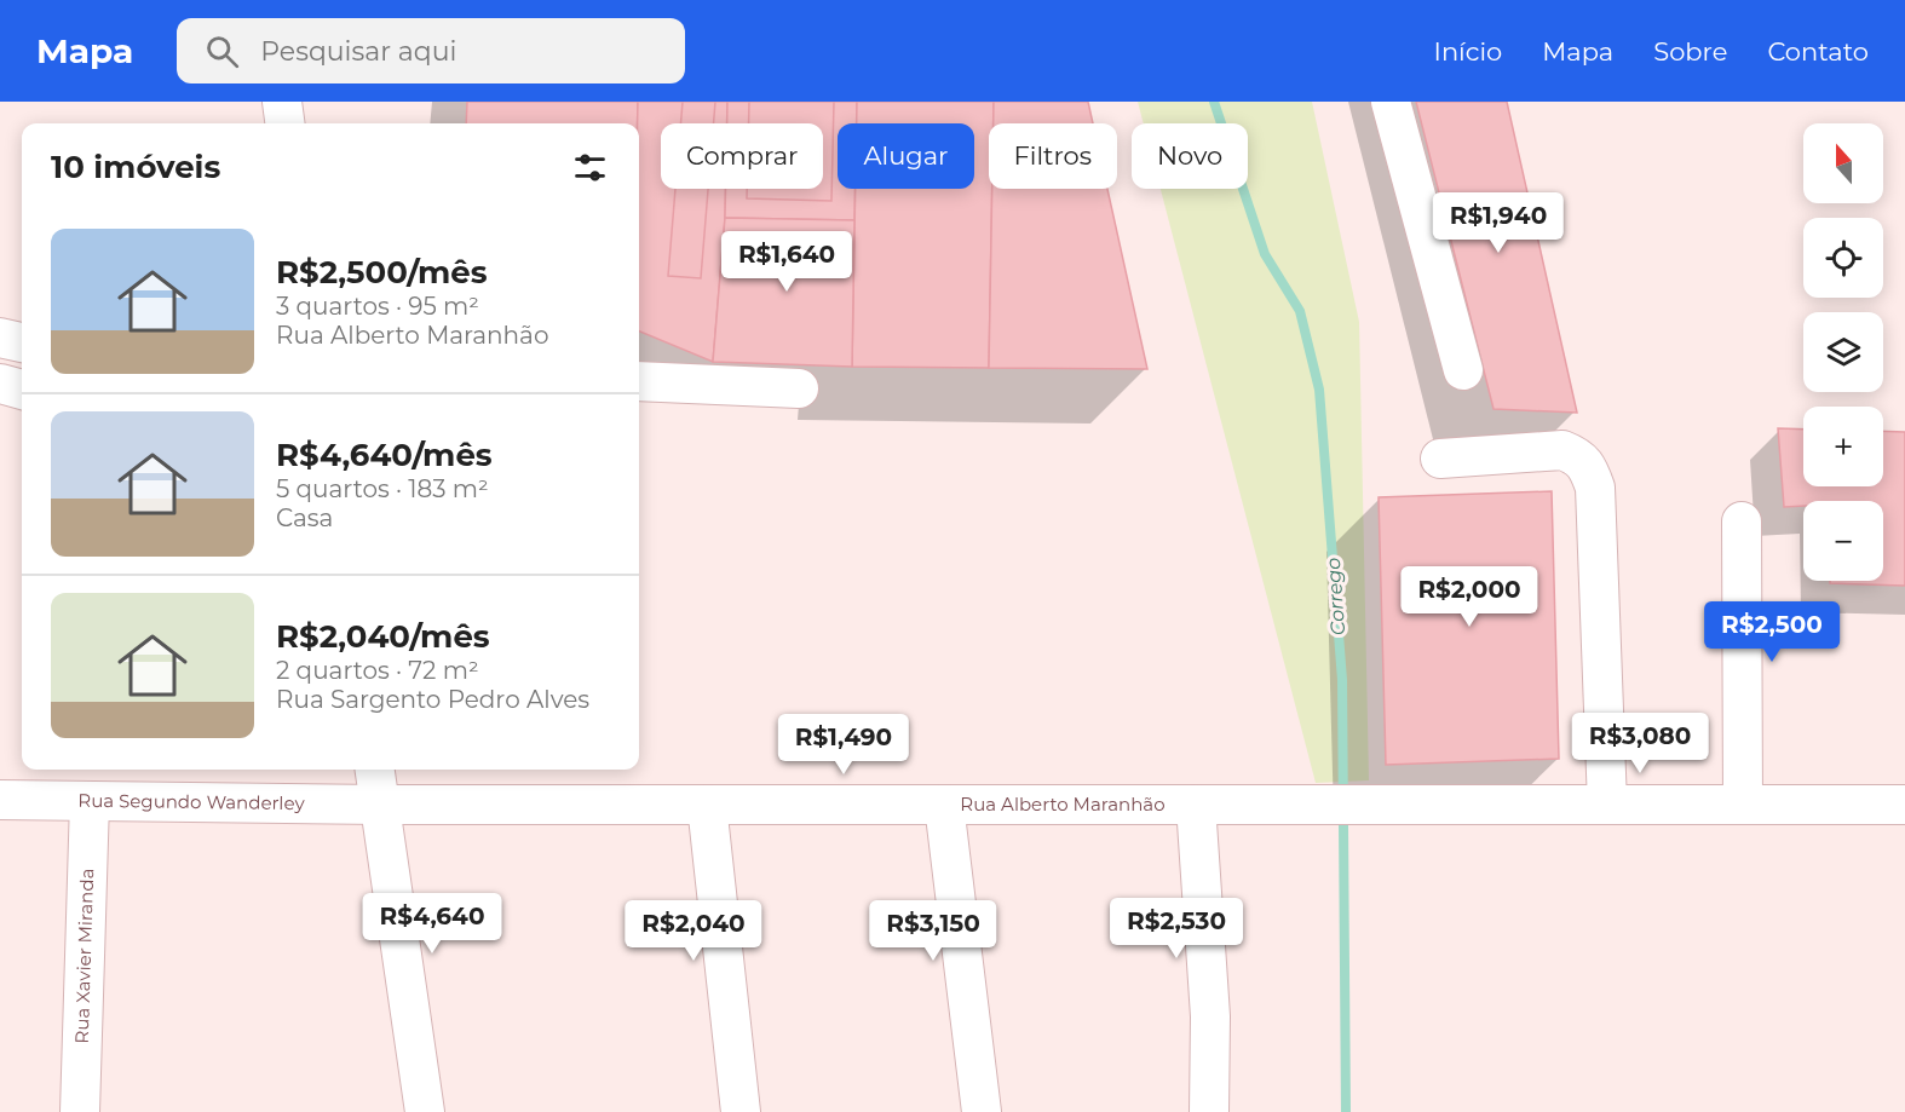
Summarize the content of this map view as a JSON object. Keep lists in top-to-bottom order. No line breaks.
{"streets":{"street":["Rua Segundo Wanderley","Rua Alberto Maranhão","Rua Xavier Miranda"]},"crossings":[["Rua Segundo Wanderley","Rua Alberto Maranhão"],["Rua Segundo Wanderley","Rua Xavier Miranda"]],"water":["Corrego"],"north":"top","page":{"header":"Mapa","search":"Pesquisar aqui","nav":["Início","Mapa","Sobre","Contato"],"map_buttons":["+","−"],"chip":["Comprar","Alugar","Filtros","Novo"],"heading":"10 imóveis","price":["R$1,940","R$1,640","R$2,000","R$2,500","R$3,080","R$1,490","R$4,640","R$2,530","R$2,040","R$3,150"],"list":[{"name":"R$2,500/mês","note":"3 quartos · 95 m² · Rua Alberto Maranhão"},{"name":"R$4,640/mês","note":"5 quartos · 183 m² · Casa"},{"name":"R$2,040/mês","note":"2 quartos · 72 m² · Rua Sargento Pedro Alves"}]}}
